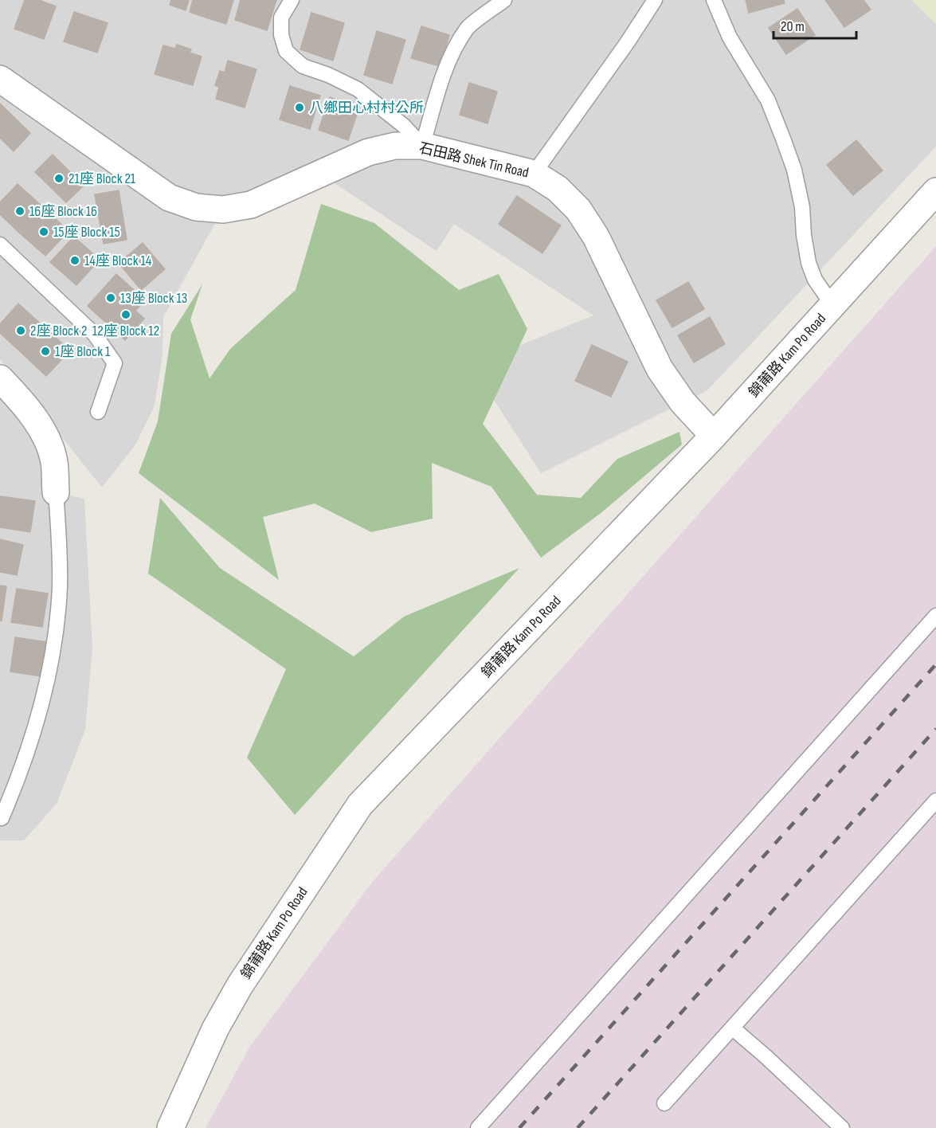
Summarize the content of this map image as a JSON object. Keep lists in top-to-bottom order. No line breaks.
{"streets":{"street":["石田路 Shek Tin Road","錦莆路 Kam Po Road"]},"crossings":[["石田路 Shek Tin Road","錦莆路 Kam Po Road"]],"places":["八鄉田心村村公所","21座 Block 21","16座 Block 16","15座 Block 15","14座 Block 14","13座 Block 13","12座 Block 12","2座 Block 2","1座 Block 1"],"scale_bar":"20 m"}
